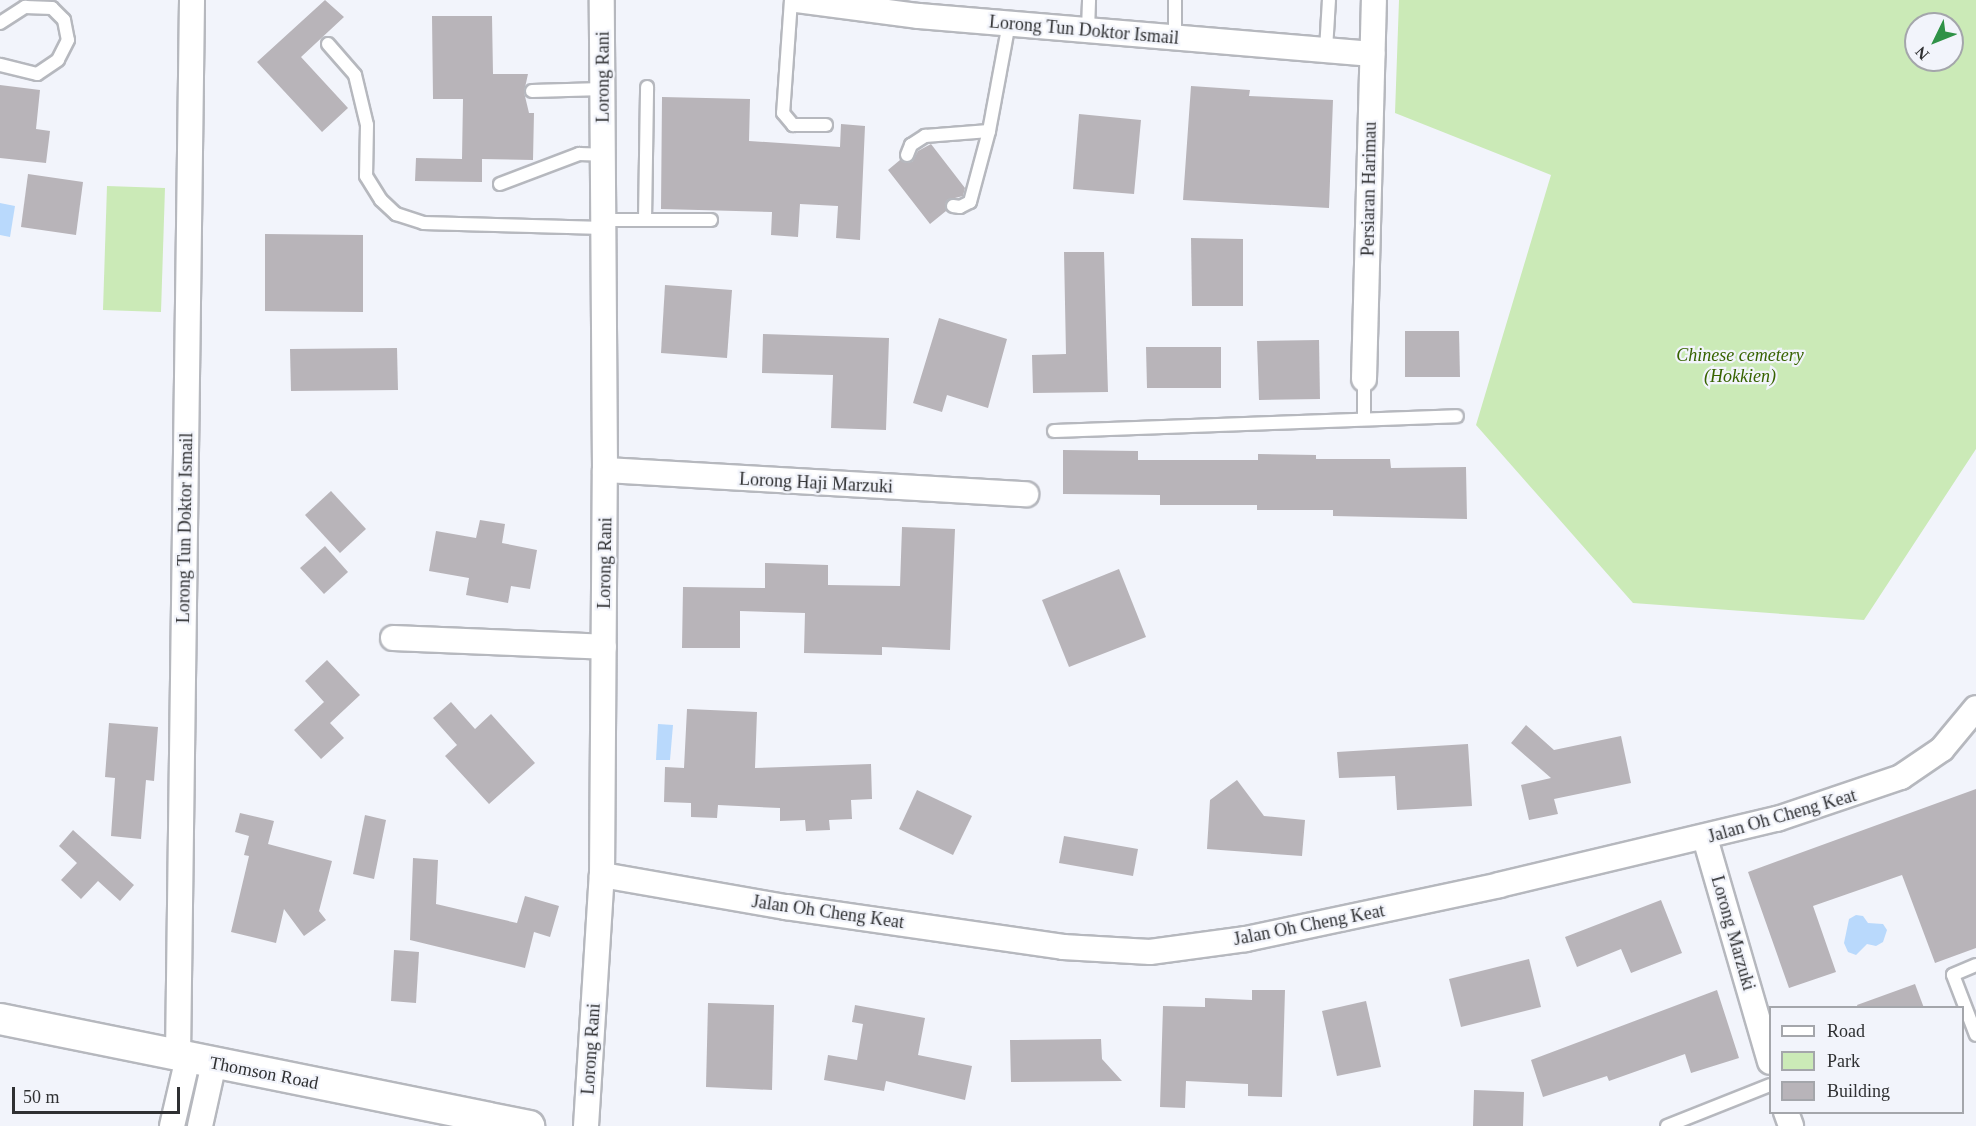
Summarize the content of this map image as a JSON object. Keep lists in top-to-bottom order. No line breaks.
{"streets":{"street":["Lorong Tun Doktor Ismail","Lorong Rani","Persiaran Harimau","Lorong Haji Marzuki","Jalan Oh Cheng Keat","Lorong Marzuki","Thomson Road"]},"crossings":[["Lorong Tun Doktor Ismail","Persiaran Harimau"],["Lorong Tun Doktor Ismail","Thomson Road"],["Lorong Rani","Lorong Haji Marzuki"],["Lorong Rani","Jalan Oh Cheng Keat"],["Jalan Oh Cheng Keat","Lorong Marzuki"]],"parks":["Chinese cemetery (Hokkien)"],"legend":["Road","Park","Building"],"scale_bar":"50 m","north":"bottom left"}
